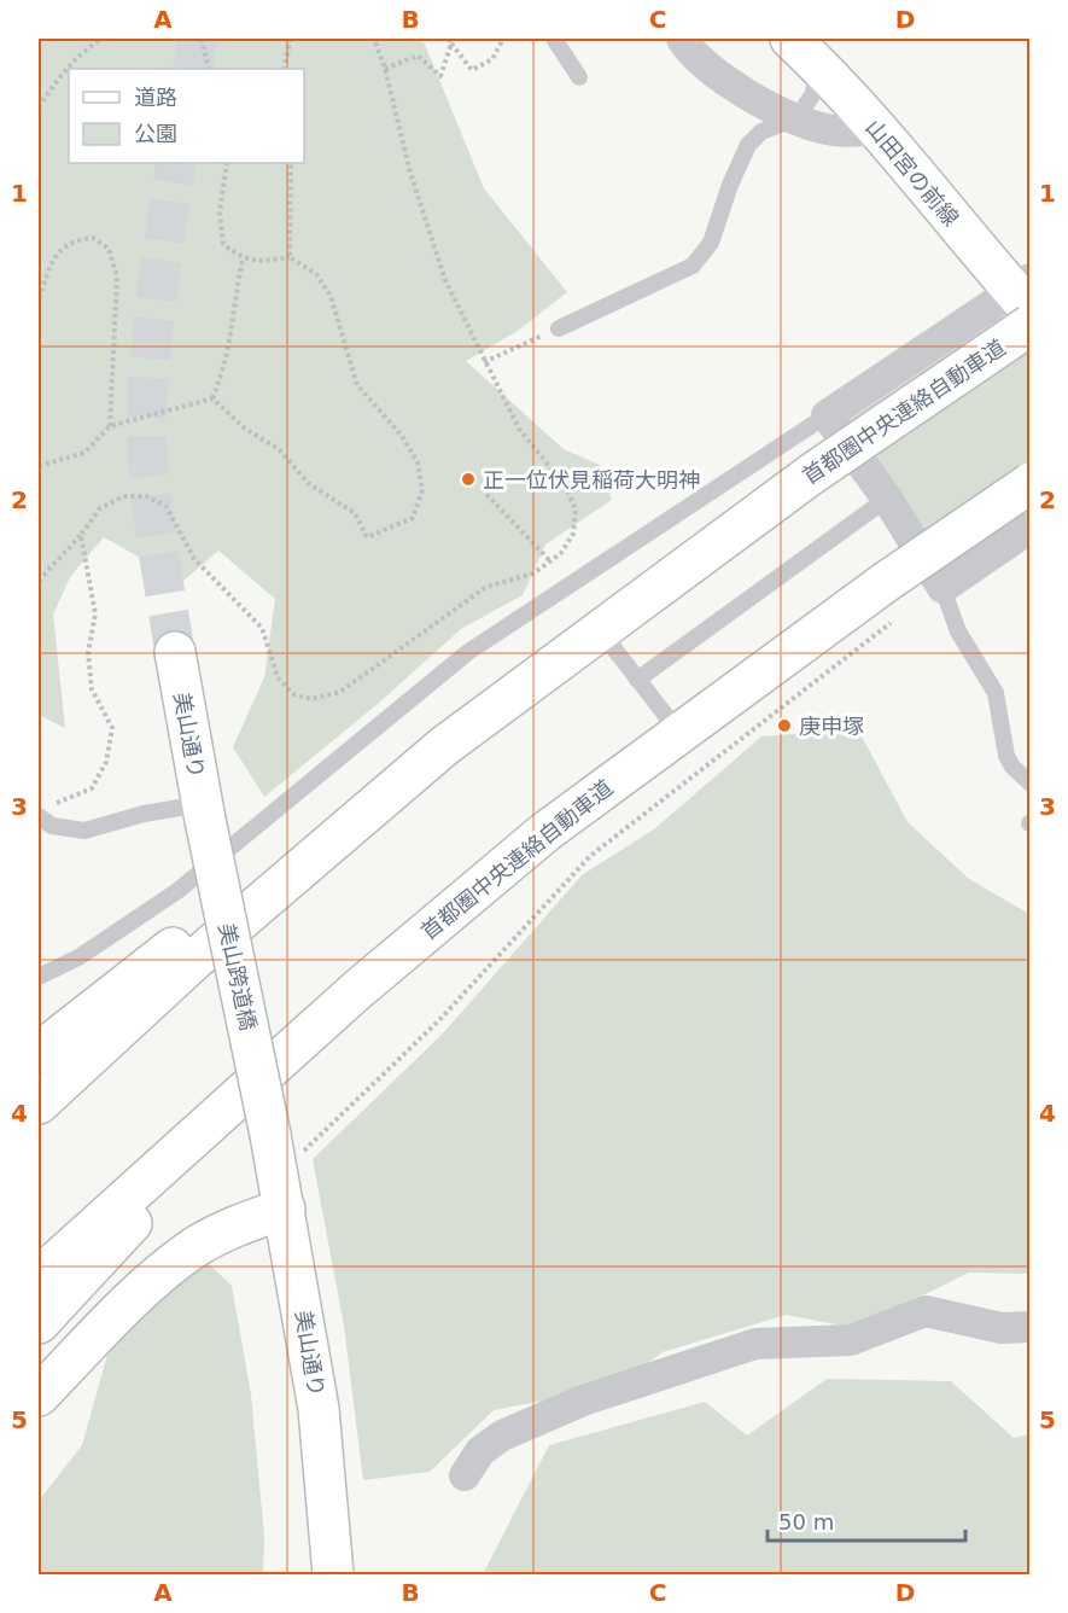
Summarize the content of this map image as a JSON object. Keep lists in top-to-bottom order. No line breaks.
{"streets":{"main road":["山田宮の前線","首都圏中央連絡自動車道","美山通り","美山跨道橋"]},"crossings":[["美山通り","美山跨道橋"]],"places":["正一位伏見稲荷大明神","庚申塚"],"legend":["道路","公園"],"scale_bar":"50 m","grid":{"columns":["A","B","C","D"],"rows":["1","2","3","4","5"]}}
